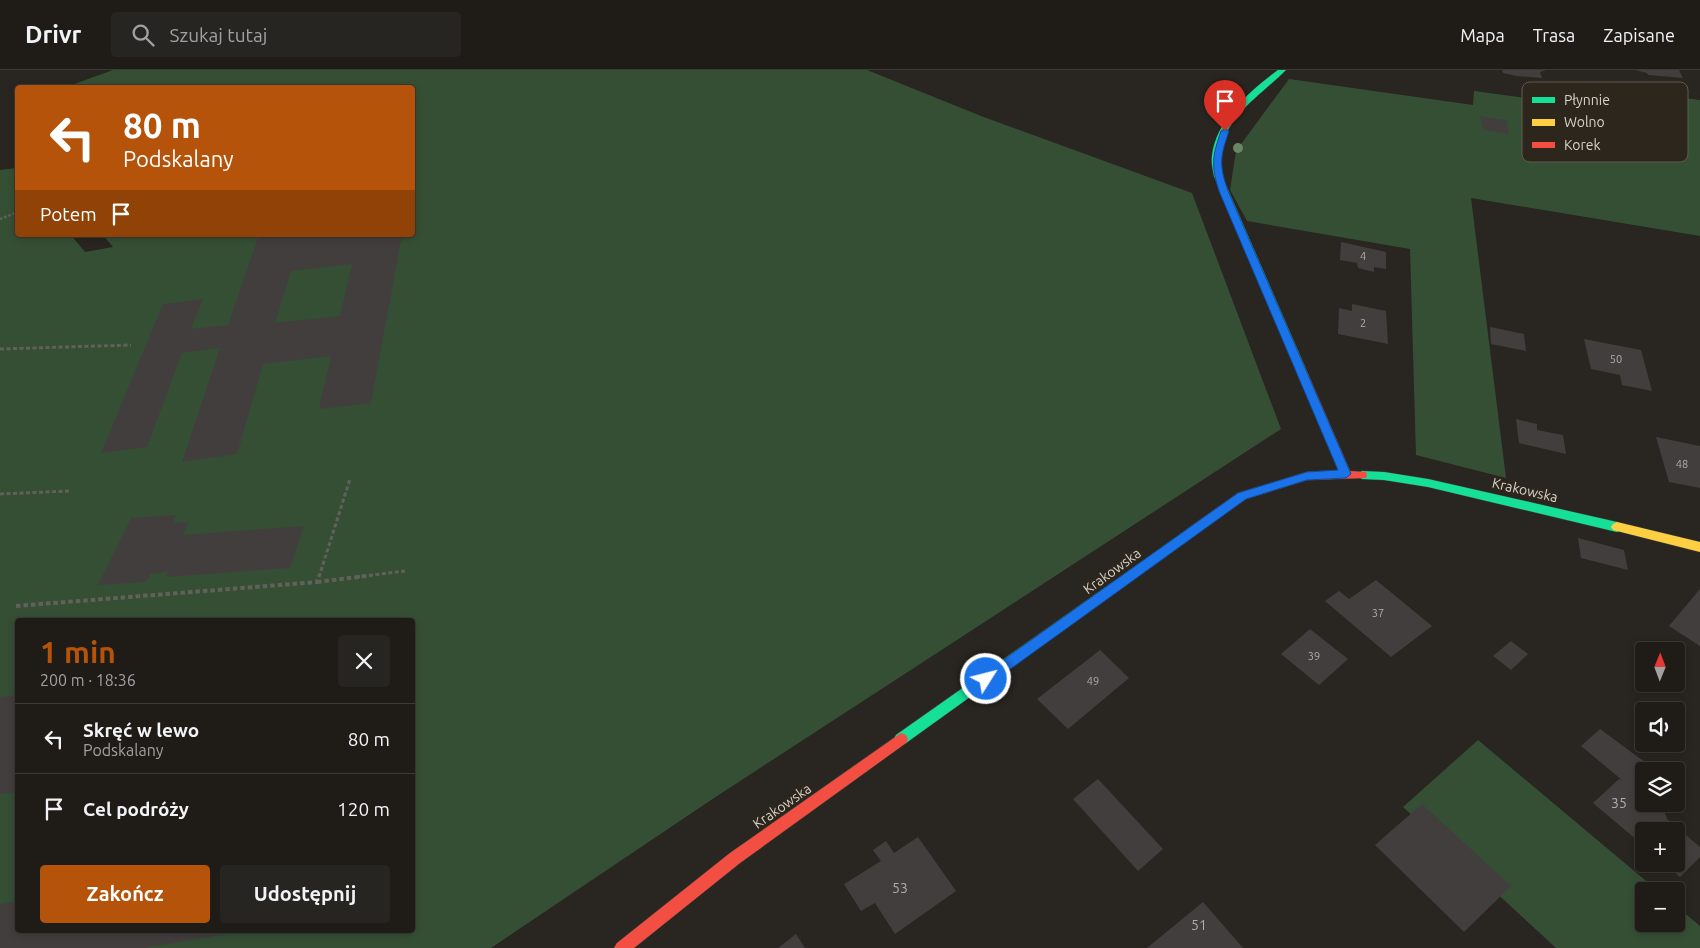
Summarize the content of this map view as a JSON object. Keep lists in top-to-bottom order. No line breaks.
{"streets":{"street":["Krakowska"]},"house_numbers":["4","2","50","48","37","39","49","35","53","51"],"legend":["Płynnie","Wolno","Korek"],"north":"top","page":{"header":"Drivr","search":"Szukaj tutaj","nav":["Mapa","Trasa","Zapisane"],"turn":["80 m","Podskalany"],"then":"Potem","heading":["1 min","200 m · 18:36"],"map_buttons":["+","−"],"list":[{"name":"Skręć w lewo","note":"Podskalany","value":"80 m"},{"name":"Cel podróży","value":"120 m"}],"buttons":["Zakończ","Udostępnij"]}}
